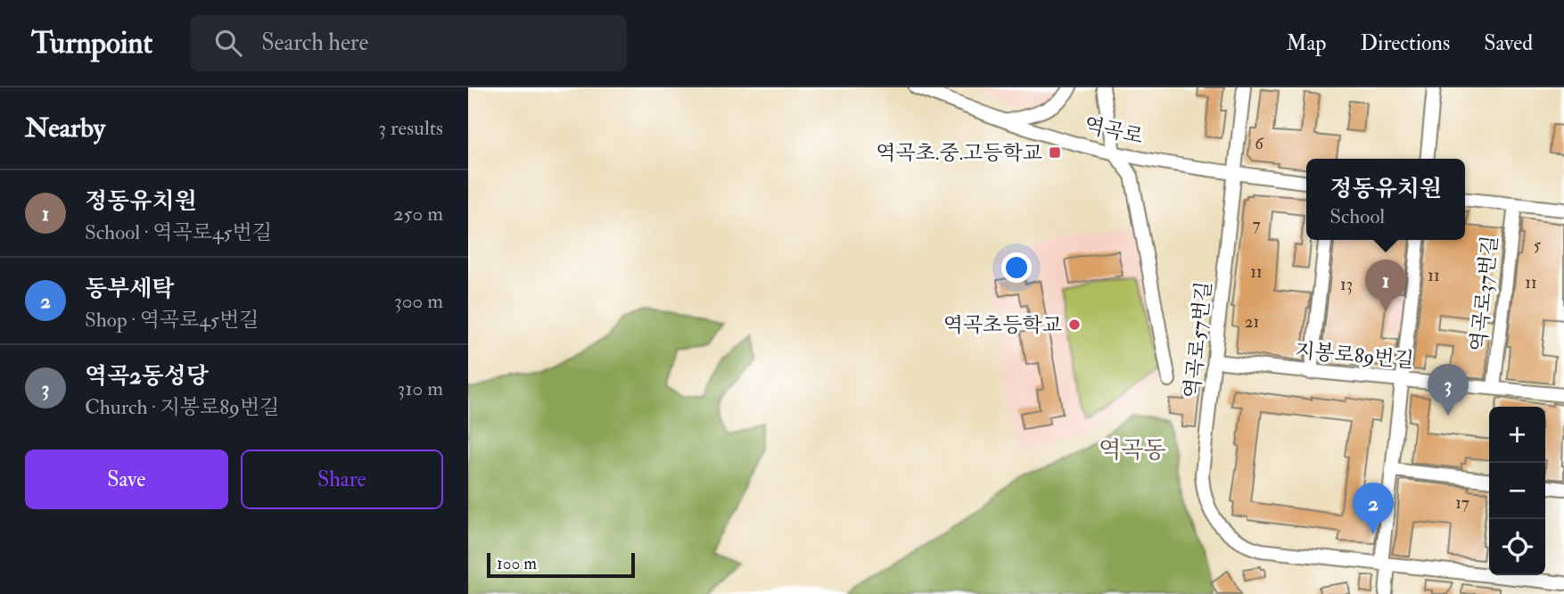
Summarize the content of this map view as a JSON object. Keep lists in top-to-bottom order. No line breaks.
{"streets":{"street":["역곡로","역곡로37번길","역곡로57번길","지봉로89번길"]},"crossings":[["역곡로","역곡로57번길"],["역곡로37번길","지봉로89번길"],["역곡로57번길","지봉로89번길"]],"districts":["역곡동"],"places":{"transit":["역곡초.중.고등학교"],"other":["역곡초등학교"]},"house_numbers":["6","7","5","11","11","11","13","21","17"],"scale_bar":"100 m","page":{"header":"Turnpoint","search":"Search here","nav":["Map","Directions","Saved"],"heading":["Nearby","3 results"],"popup":["정동유치원","School"],"list":[{"mark":"1","name":"정동유치원","note":"School · 역곡로45번길","value":"250 m"},{"mark":"2","name":"동부세탁","note":"Shop · 역곡로45번길","value":"300 m"},{"mark":"3","name":"역곡2동성당","note":"Church · 지봉로89번길","value":"310 m"}],"pins":["1","3","2"],"map_buttons":["+","−"],"buttons":["Save","Share"],"scale":"100 m"}}
